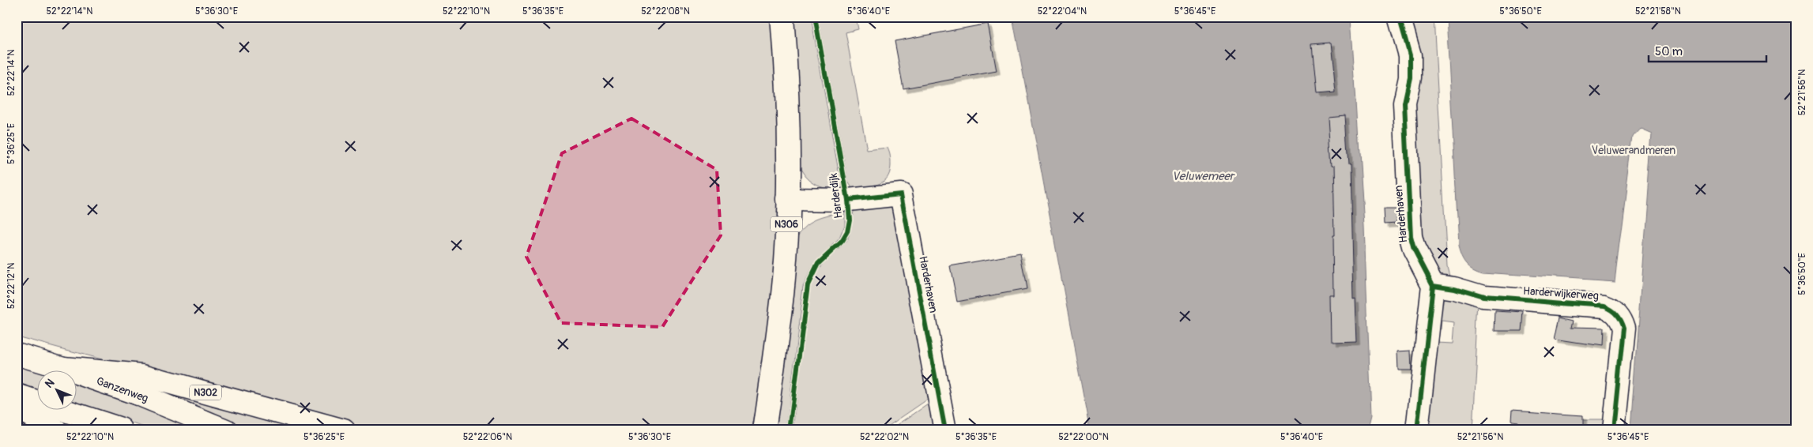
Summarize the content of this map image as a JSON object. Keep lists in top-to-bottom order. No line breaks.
{"streets":{"main road":["Harderhaven","N306","Harderwijkerweg","Ganzenweg","N302"],"cycle path":["Harderdijk"]},"crossings":[["Harderhaven","N306"],["Harderhaven","Harderwijkerweg"],["Ganzenweg","N302"]],"water":["Veluwemeer"],"parks":["Veluwerandmeren"],"scale_bar":"50 m","north":"top left","coordinates":["52°22'14\"N","5°36'30\"E","52°22'10\"N","5°36'35\"E","52°22'08\"N","5°36'40\"E","52°22'04\"N","5°36'45\"E","5°36'50\"E","52°21'58\"N","52°21'56\"N","5°36'25\"E","52°22'12\"N","52°22'06\"N","52°22'02\"N","52°22'00\"N"]}
